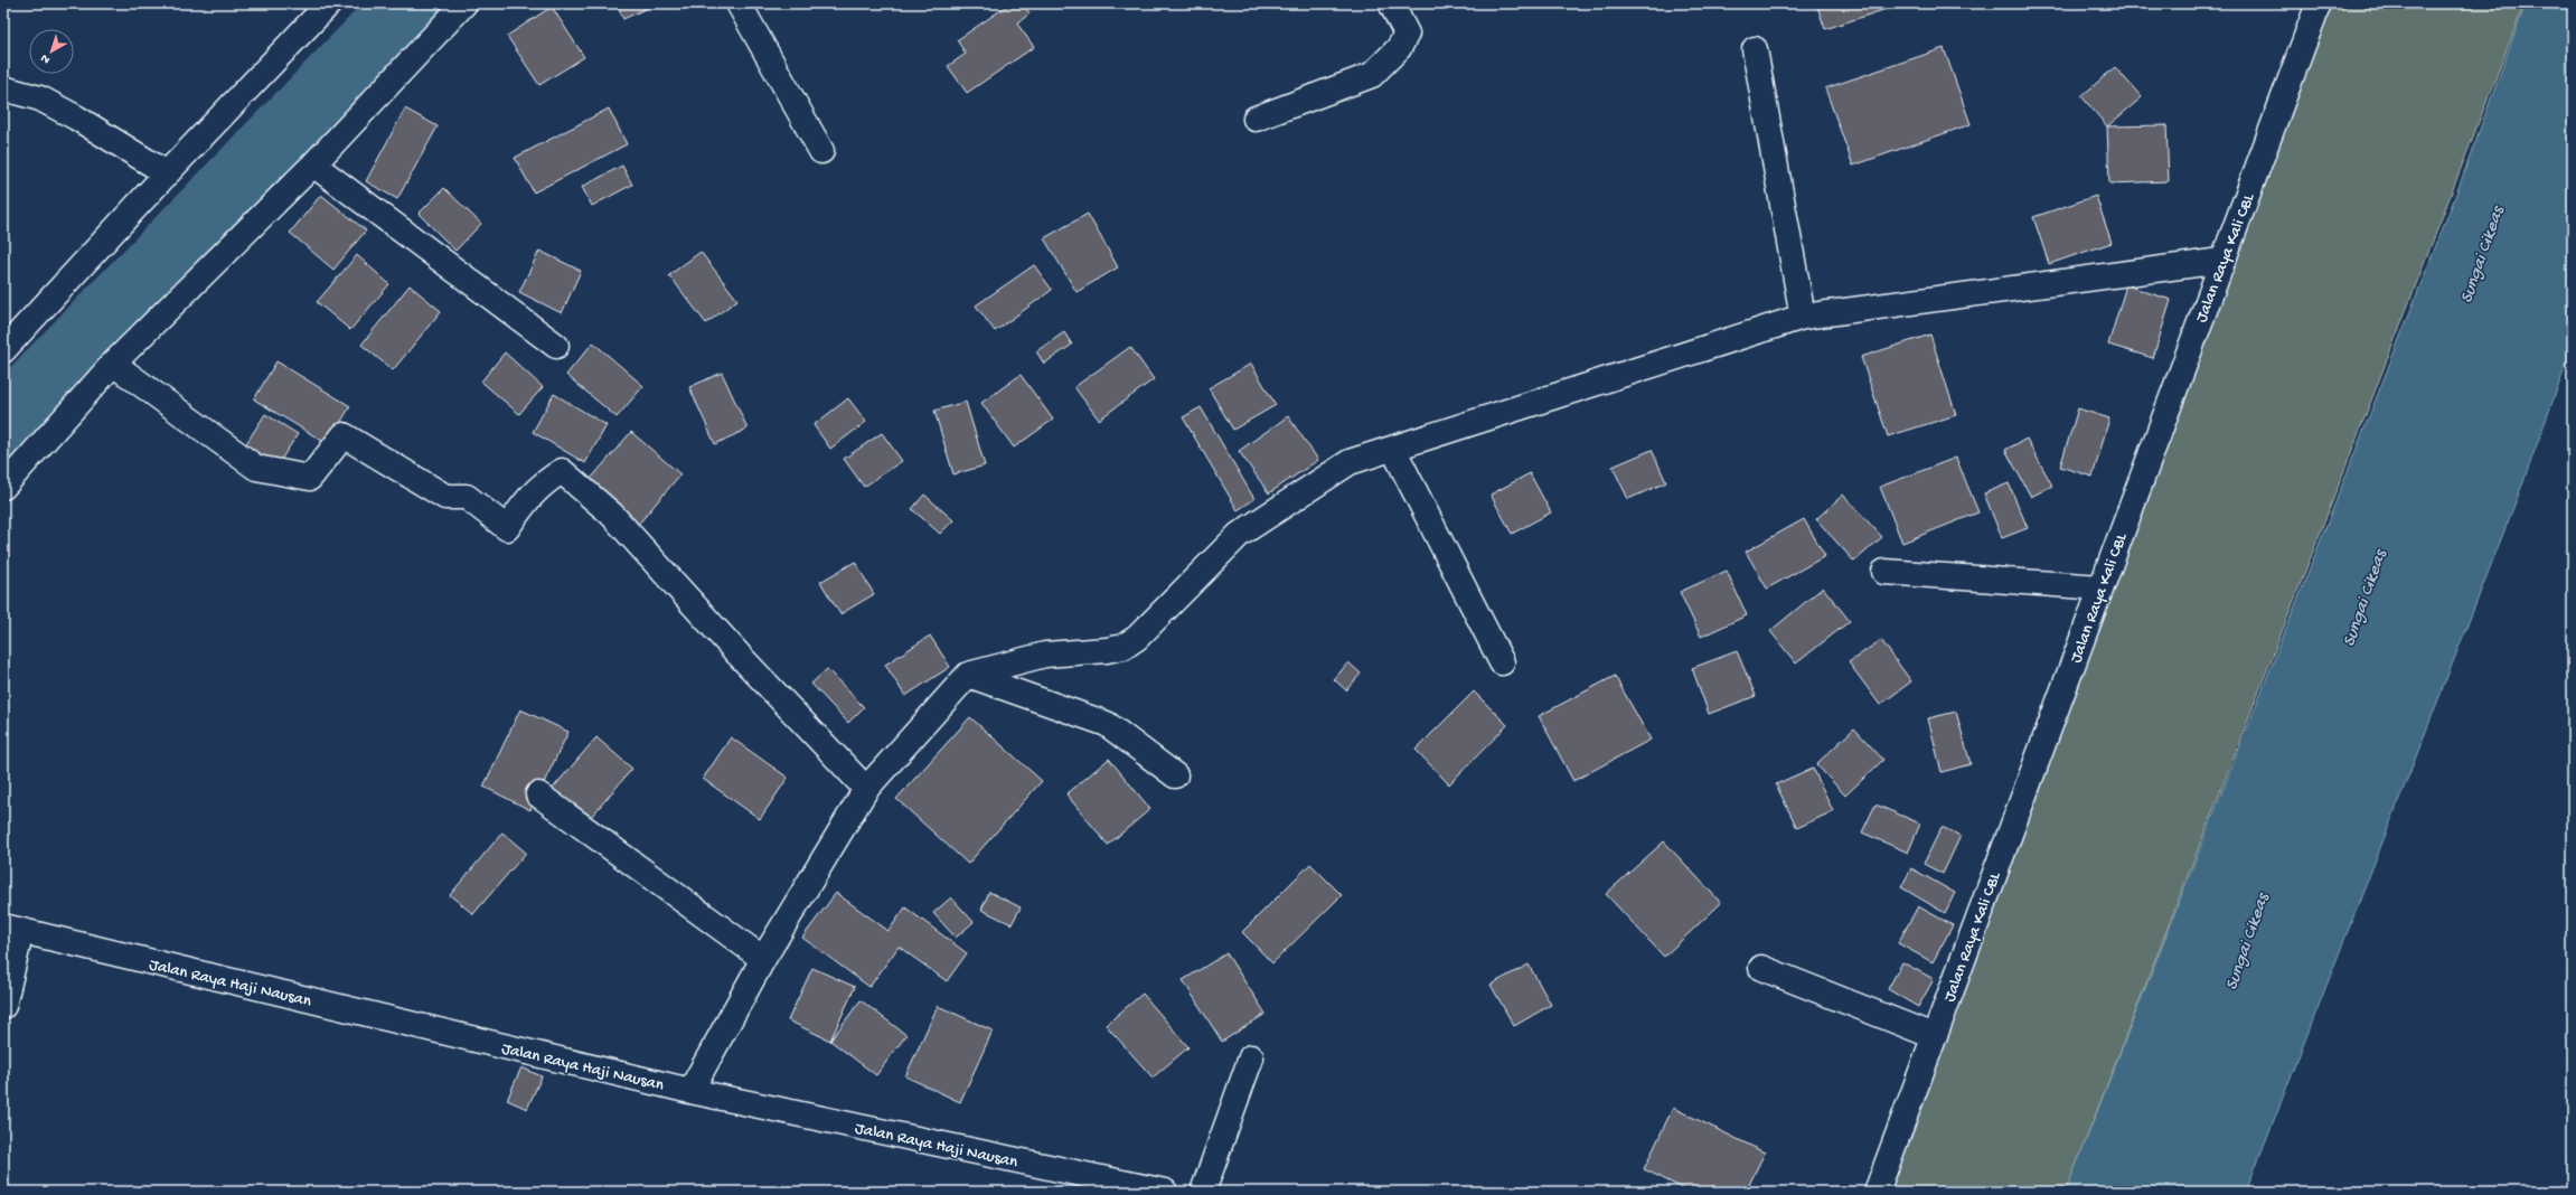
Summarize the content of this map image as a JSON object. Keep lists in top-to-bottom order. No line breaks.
{"streets":{"street":["Jalan Raya Kali CBL","Jalan Raya Haji Nausan"]},"water":["Sungai Cikeas"],"north":"bottom left"}
